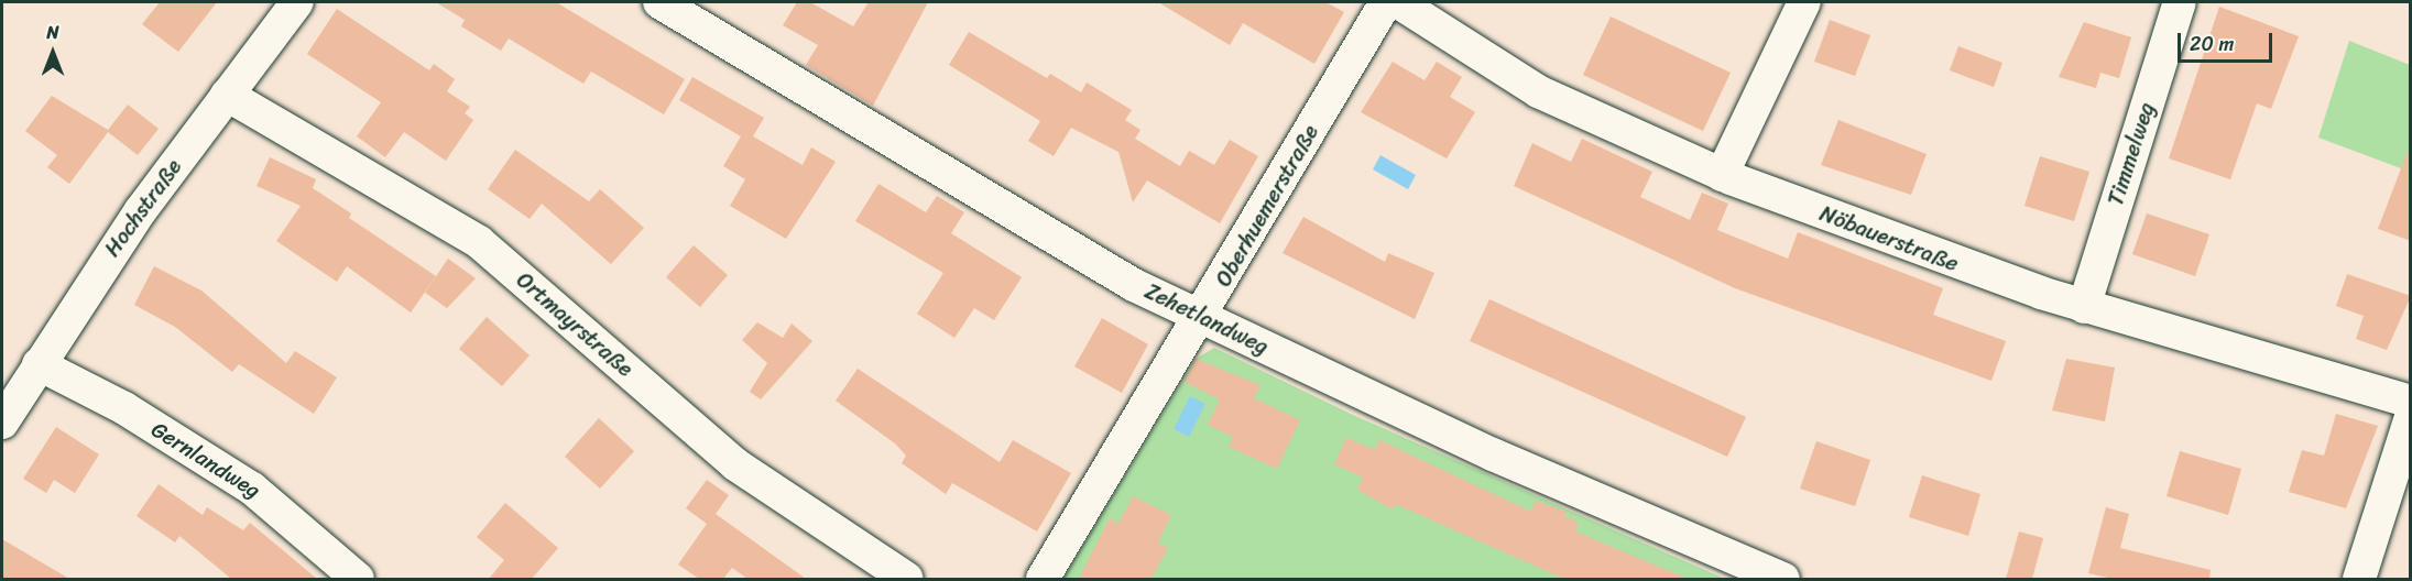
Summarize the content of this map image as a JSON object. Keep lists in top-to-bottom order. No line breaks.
{"streets":{"street":["Timmelweg","Oberhuemerstraße","Hochstraße","Nöbauerstraße","Zehetlandweg","Ortmayrstraße","Gernlandweg"]},"crossings":[["Timmelweg","Nöbauerstraße"],["Oberhuemerstraße","Zehetlandweg"],["Hochstraße","Ortmayrstraße"],["Hochstraße","Gernlandweg"]],"scale_bar":"20 m","north":"top"}
